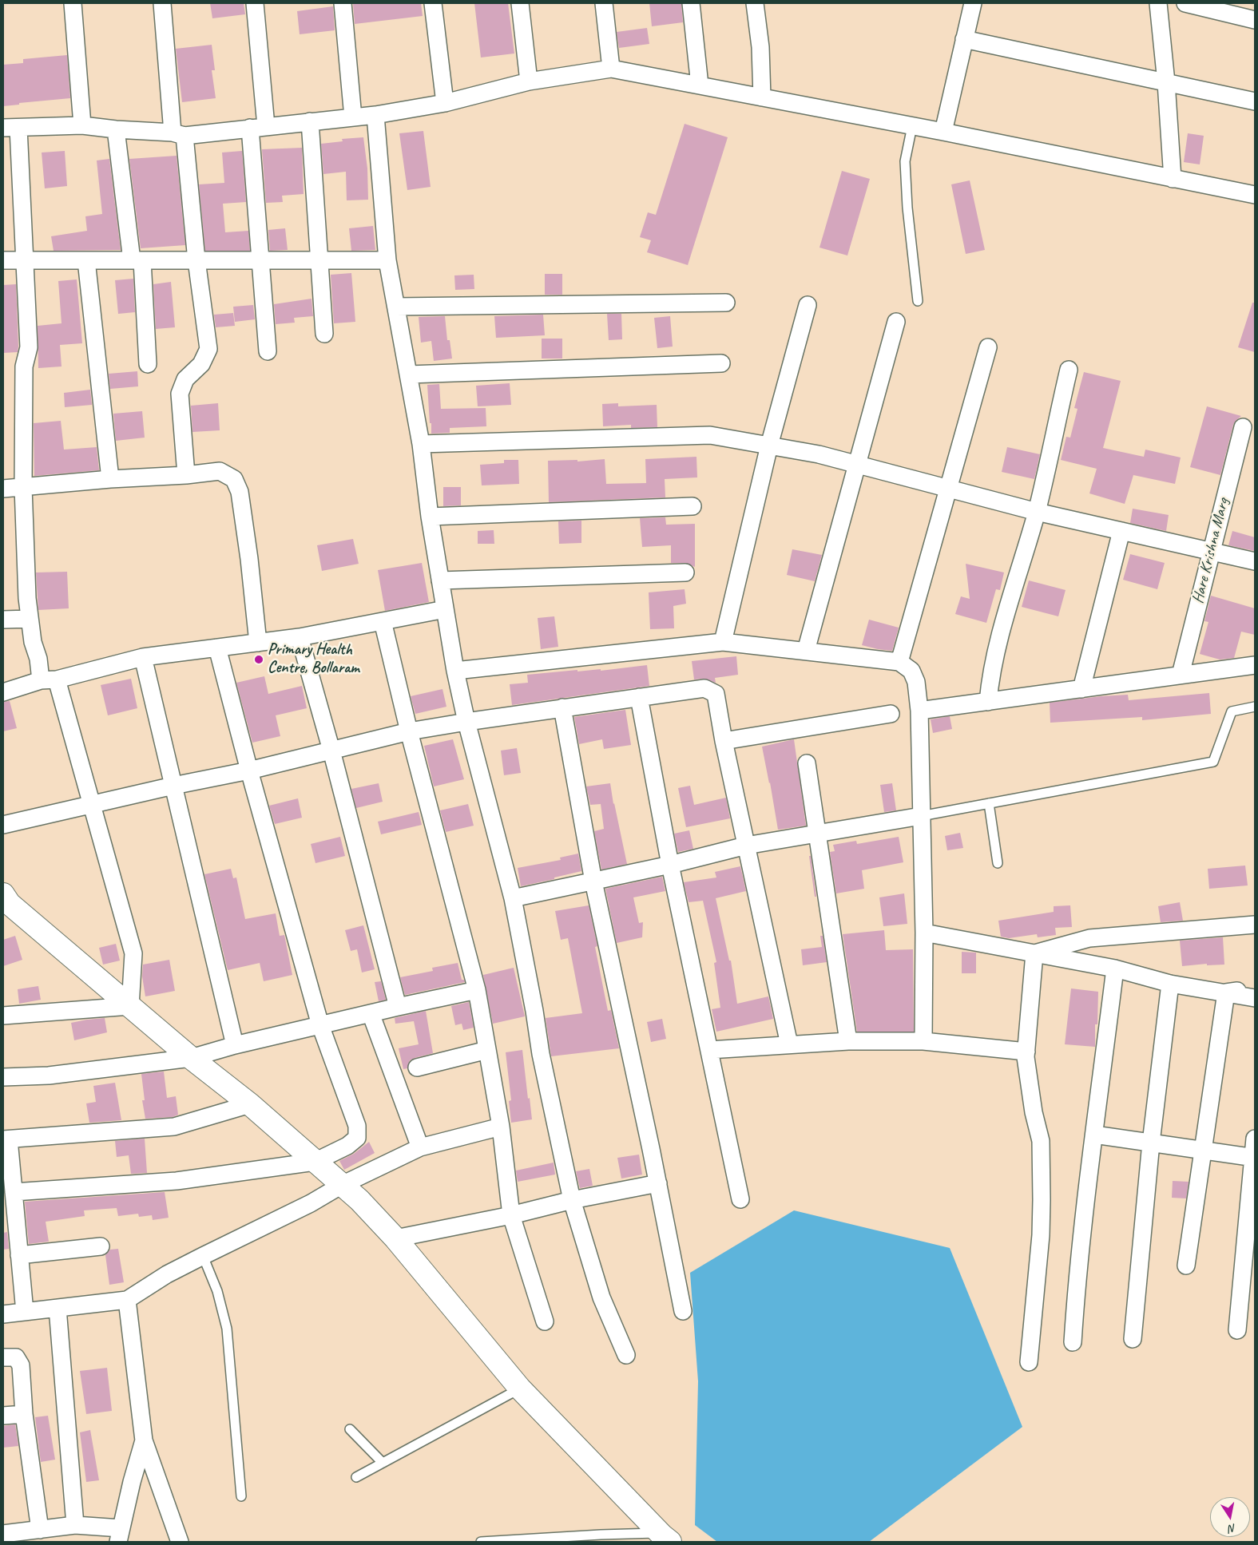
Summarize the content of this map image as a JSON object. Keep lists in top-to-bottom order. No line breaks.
{"streets":{"street":["Hare Krishna Marg"]},"places":["Primary Health Centre, Bollaram"],"north":"bottom"}
